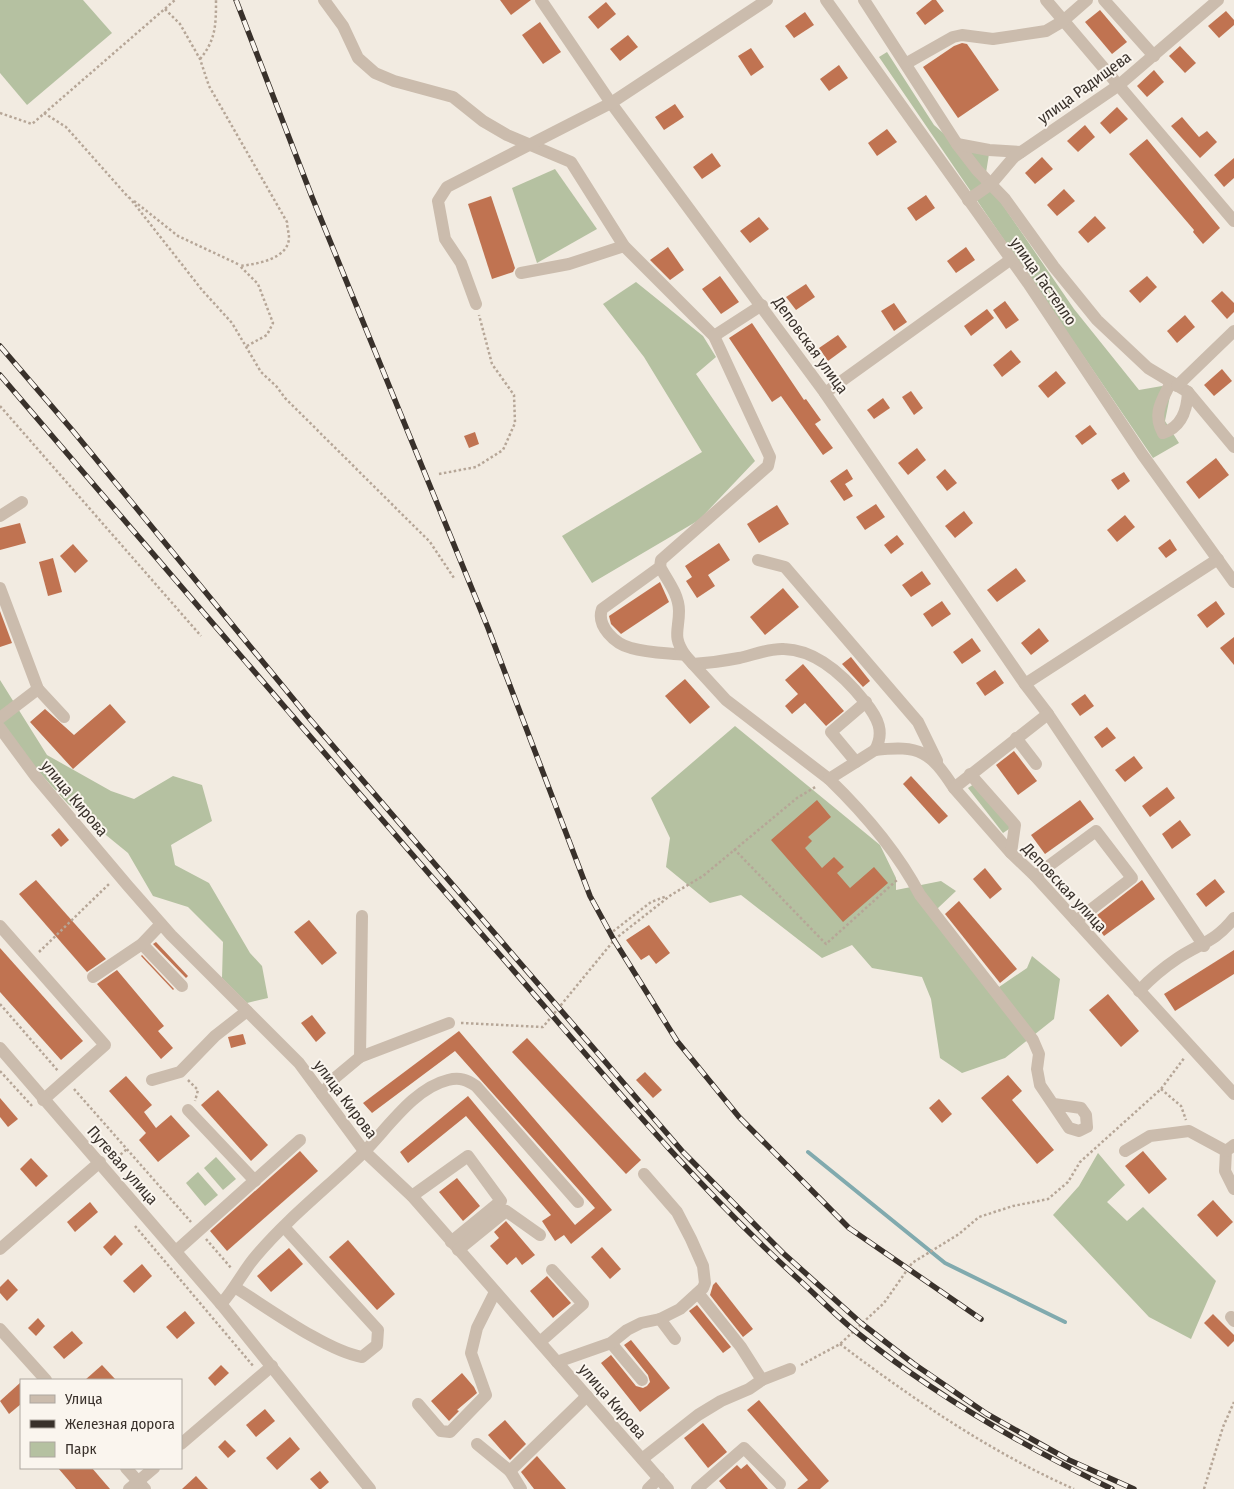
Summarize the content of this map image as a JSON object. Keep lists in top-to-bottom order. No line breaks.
{"streets":{"street":["улица Радищева","улица Гастелло","Деповская улица","улица Кирова","Путевая улица"]},"crossings":[["улица Радищева","улица Гастелло"]],"legend":["Улица","Железная дорога","Парк"]}
